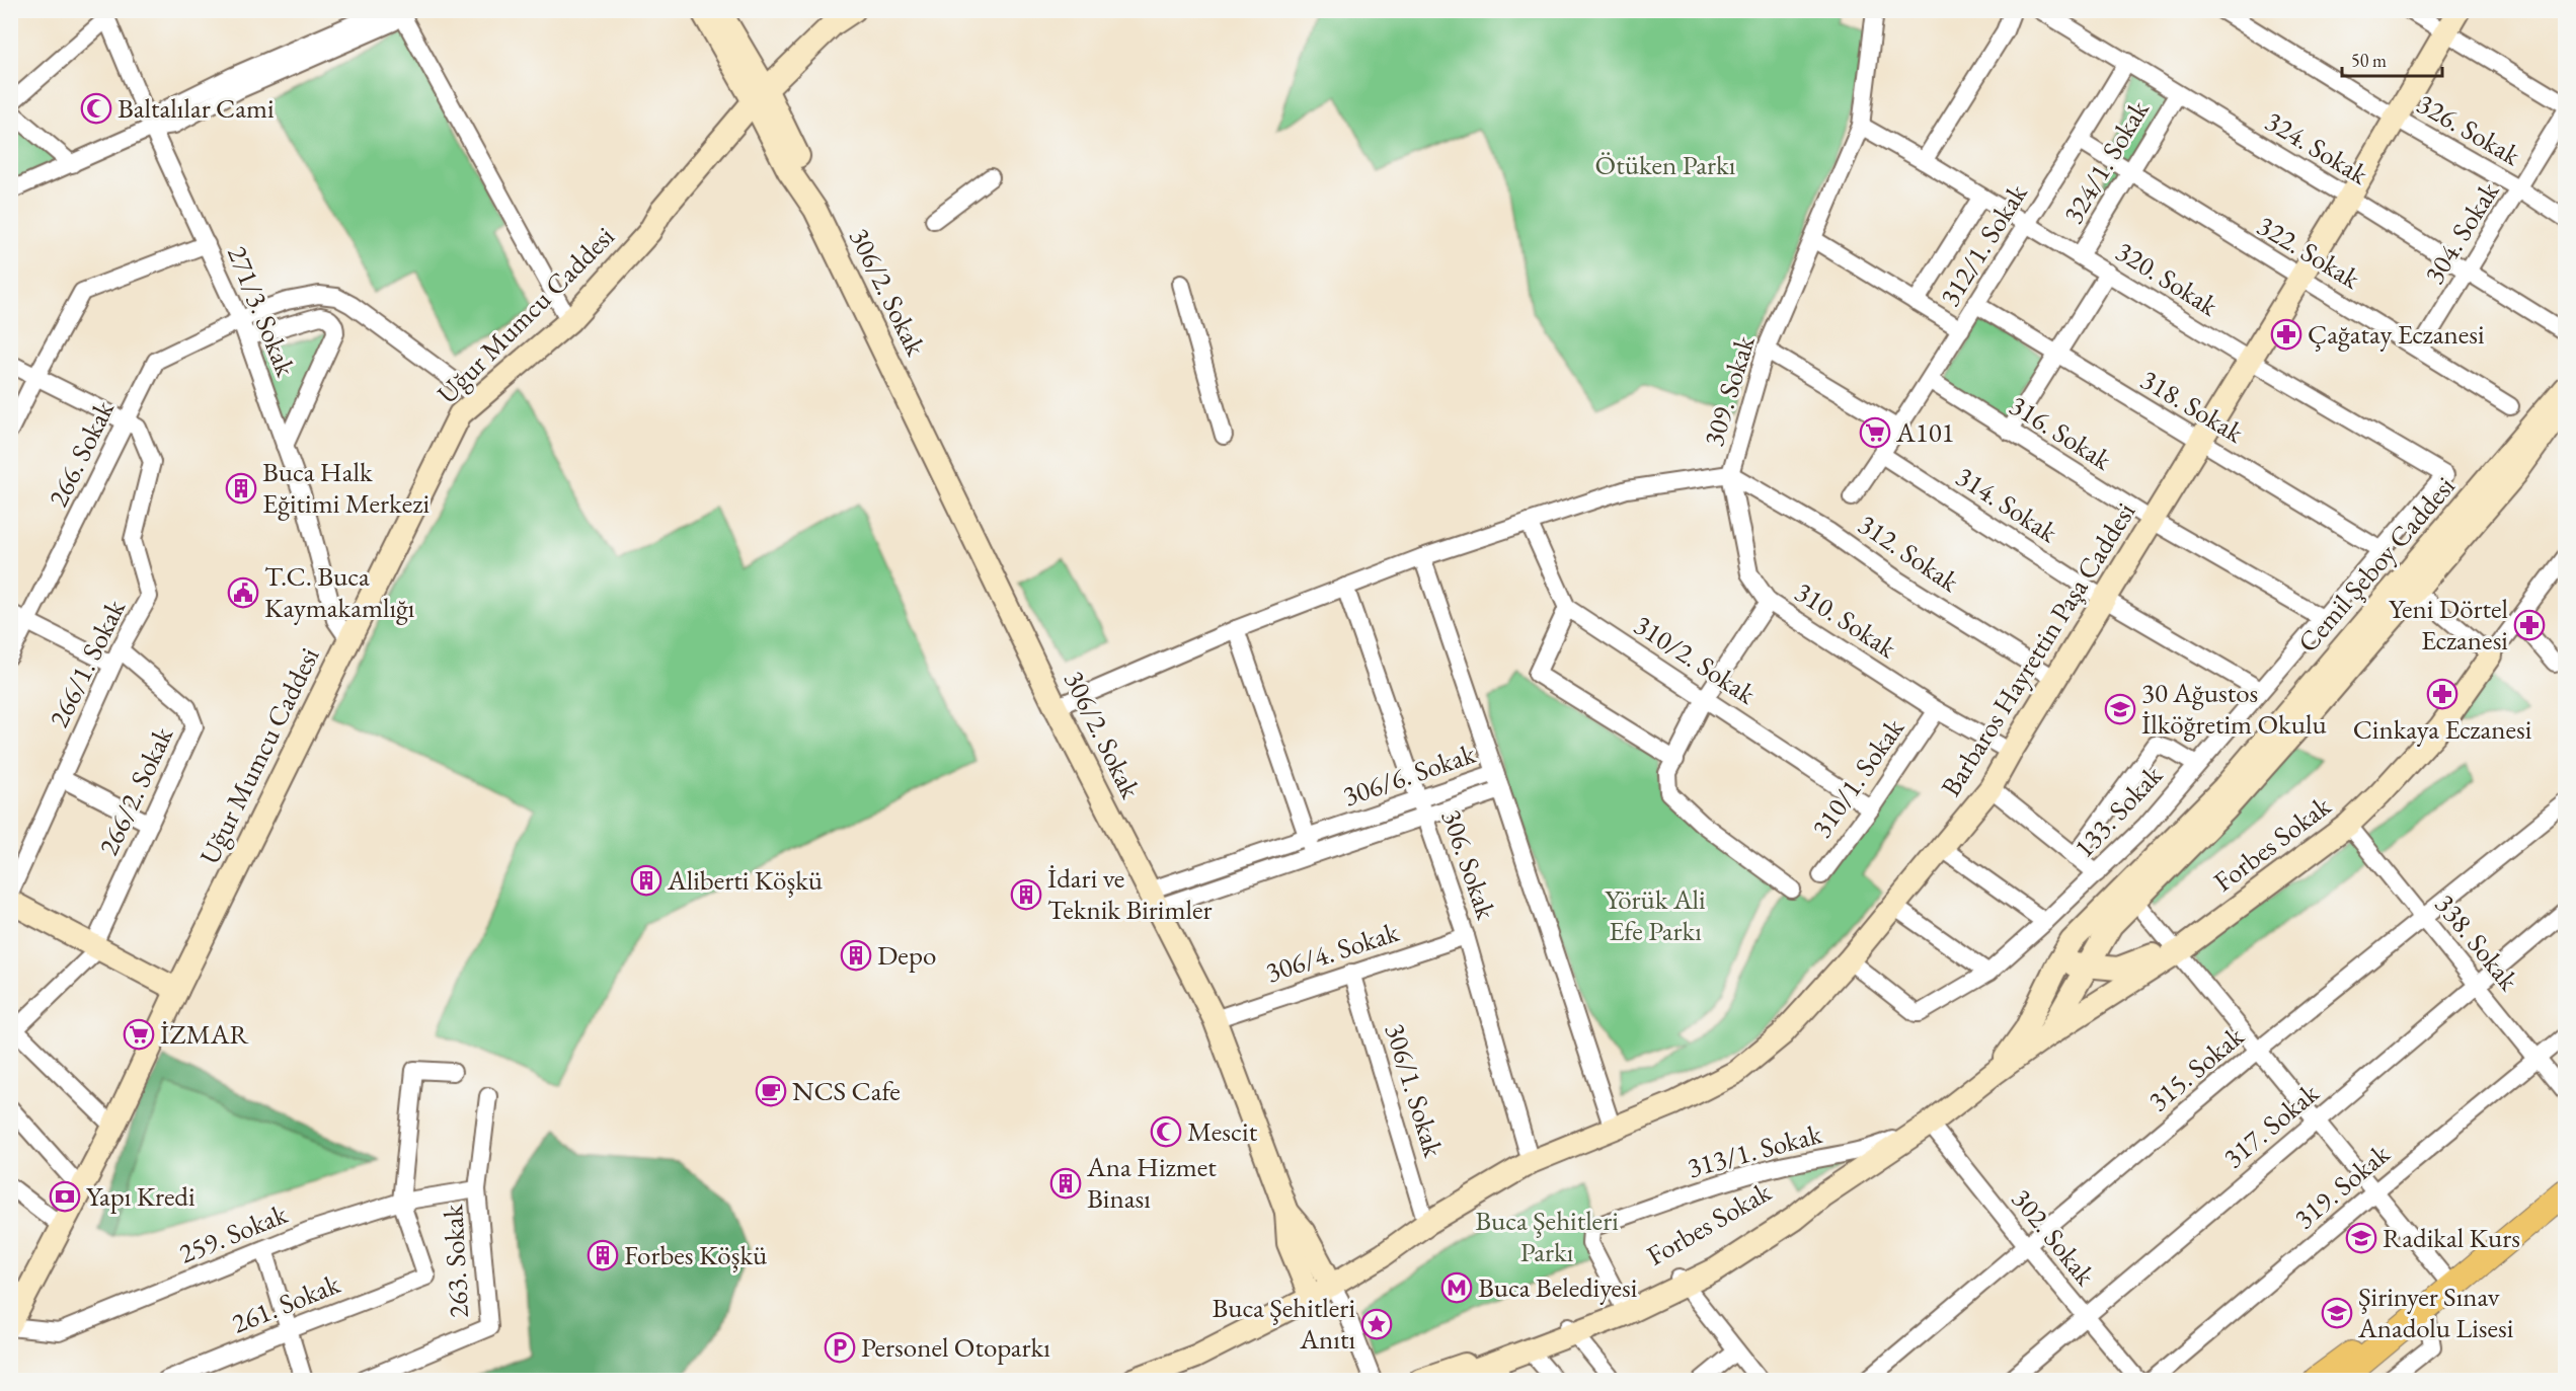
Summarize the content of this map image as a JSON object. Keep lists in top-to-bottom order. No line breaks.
{"streets":{"main road":["306/2. Sokak","Uğur Mumcu Caddesi","Cemil Şeboy Caddesi","Barbaros Hayrettin Paşa Caddesi","Forbes Sokak"],"street":["326. Sokak","324. Sokak","324/1. Sokak","304. Sokak","312/1. Sokak","322. Sokak","320. Sokak","271/3. Sokak","309. Sokak","318. Sokak","316. Sokak","266. Sokak","314. Sokak","312. Sokak","310. Sokak","310/2. Sokak","266/1. Sokak","306/6. Sokak","310/1. Sokak","266/2. Sokak","133. Sokak","306. Sokak","338. Sokak","306/4. Sokak","315. Sokak","306/1. Sokak","317. Sokak","313/1. Sokak","319. Sokak","259. Sokak","302. Sokak","263. Sokak","261. Sokak"]},"crossings":[["326. Sokak","304. Sokak"],["326. Sokak","Barbaros Hayrettin Paşa Caddesi"],["324. Sokak","324/1. Sokak"],["324. Sokak","304. Sokak"],["324. Sokak","312/1. Sokak"],["324. Sokak","Barbaros Hayrettin Paşa Caddesi"],["324/1. Sokak","322. Sokak"],["324/1. Sokak","320. Sokak"],["304. Sokak","322. Sokak"],["312/1. Sokak","322. Sokak"],["312/1. Sokak","320. Sokak"],["312/1. Sokak","318. Sokak"],["312/1. Sokak","316. Sokak"],["312/1. Sokak","314. Sokak"],["322. Sokak","Barbaros Hayrettin Paşa Caddesi"],["320. Sokak","309. Sokak"],["320. Sokak","Barbaros Hayrettin Paşa Caddesi"],["320. Sokak","133. Sokak"],["306/2. Sokak","Uğur Mumcu Caddesi"],["306/2. Sokak","309. Sokak"],["306/2. Sokak","Barbaros Hayrettin Paşa Caddesi"],["306/2. Sokak","306/6. Sokak"],["306/2. Sokak","306/4. Sokak"],["271/3. Sokak","Uğur Mumcu Caddesi"],["271/3. Sokak","266. Sokak"],["Uğur Mumcu Caddesi","259. Sokak"],["309. Sokak","312. Sokak"],["309. Sokak","310. Sokak"],["309. Sokak","306. Sokak"],["318. Sokak","Barbaros Hayrettin Paşa Caddesi"],["318. Sokak","133. Sokak"],["316. Sokak","Barbaros Hayrettin Paşa Caddesi"],["316. Sokak","133. Sokak"],["266. Sokak","266/1. Sokak"],["266. Sokak","266/2. Sokak"],["314. Sokak","Barbaros Hayrettin Paşa Caddesi"],["314. Sokak","133. Sokak"],["312. Sokak","310. Sokak"],["312. Sokak","Barbaros Hayrettin Paşa Caddesi"],["Cemil Şeboy Caddesi","Forbes Sokak"],["310. Sokak","Barbaros Hayrettin Paşa Caddesi"],["310. Sokak","310/1. Sokak"],["Barbaros Hayrettin Paşa Caddesi","133. Sokak"],["Barbaros Hayrettin Paşa Caddesi","306. Sokak"],["Barbaros Hayrettin Paşa Caddesi","306/1. Sokak"],["310/2. Sokak","310/1. Sokak"],["266/1. Sokak","266/2. Sokak"],["306/6. Sokak","306. Sokak"],["Forbes Sokak","338. Sokak"],["Forbes Sokak","313/1. Sokak"],["Forbes Sokak","302. Sokak"],["306. Sokak","306/4. Sokak"],["338. Sokak","315. Sokak"],["338. Sokak","317. Sokak"],["338. Sokak","319. Sokak"],["306/4. Sokak","306/1. Sokak"],["315. Sokak","302. Sokak"],["317. Sokak","302. Sokak"],["313/1. Sokak","302. Sokak"],["259. Sokak","263. Sokak"],["259. Sokak","261. Sokak"]],"parks":["Ötüken Parkı","Yörük Ali Efe Parkı","Buca Şehitleri Parkı"],"places":{"mosque":["Baltalılar Cami","Mescit"],"pharmacy":["Çağatay Eczanesi","Yeni Dörtel Eczanesi","Cinkaya Eczanesi"],"supermarket":["A101","İZMAR"],"building":["Buca Halk Eğitimi Merkezi","Aliberti Köşkü","İdari ve Teknik Birimler","Depo","Ana Hizmet Binası","Forbes Köşkü"],"public building":["T.C. Buca Kaymakamlığı"],"school or university":["30 Ağustos İlköğretim Okulu","Radikal Kurs","Şirinyer Sınav Anadolu Lisesi"],"cafe":["NCS Cafe"],"bank":["Yapı Kredi"],"metro station":["Buca Belediyesi"],"place":["Buca Şehitleri Anıtı"],"parking":["Personel Otoparkı"]},"scale_bar":"50 m"}
